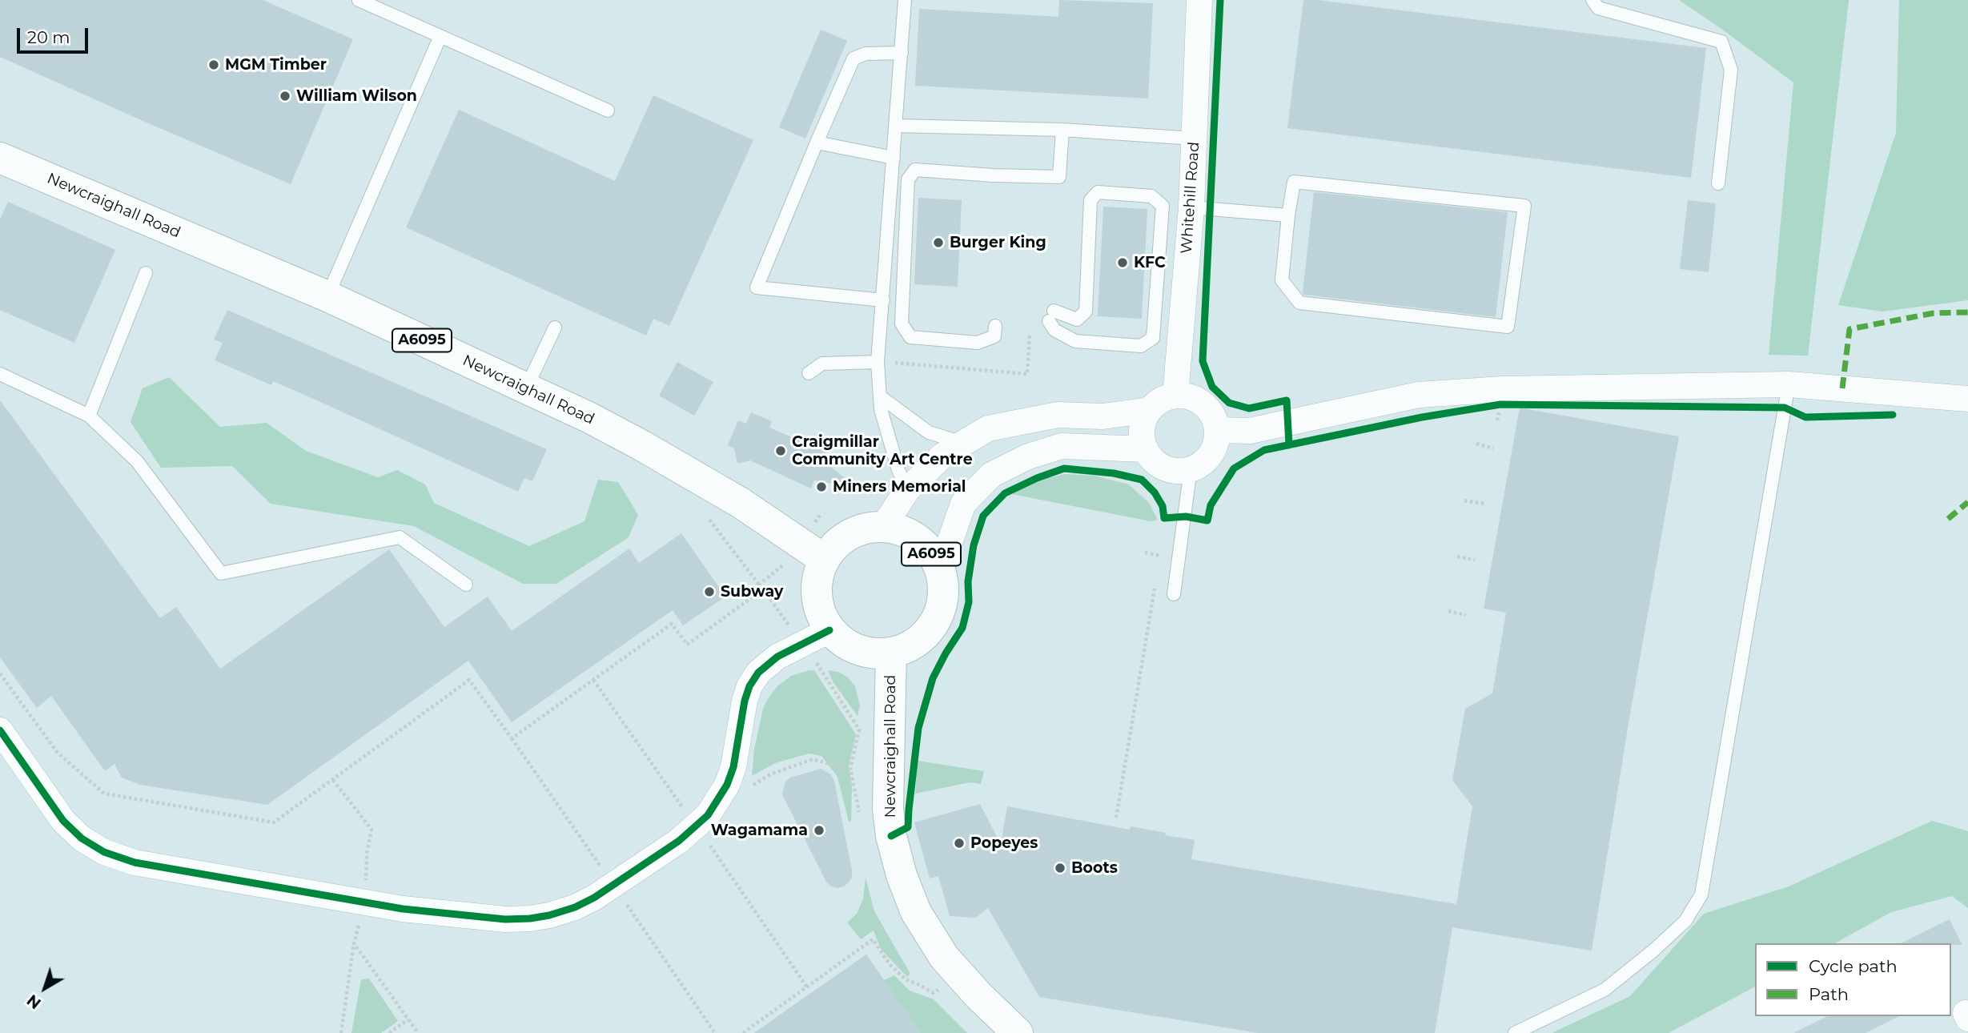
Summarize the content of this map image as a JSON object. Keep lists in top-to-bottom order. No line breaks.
{"streets":{"main road":["Newcraighall Road","A6095"],"street":["Whitehill Road"]},"crossings":[["Newcraighall Road","A6095"]],"places":["MGM Timber","William Wilson","Burger King","KFC","Craigmillar Community Art Centre","Miners Memorial","Subway","Wagamama","Popeyes","Boots"],"legend":["Cycle path","Path"],"scale_bar":"20 m","north":"bottom left"}
